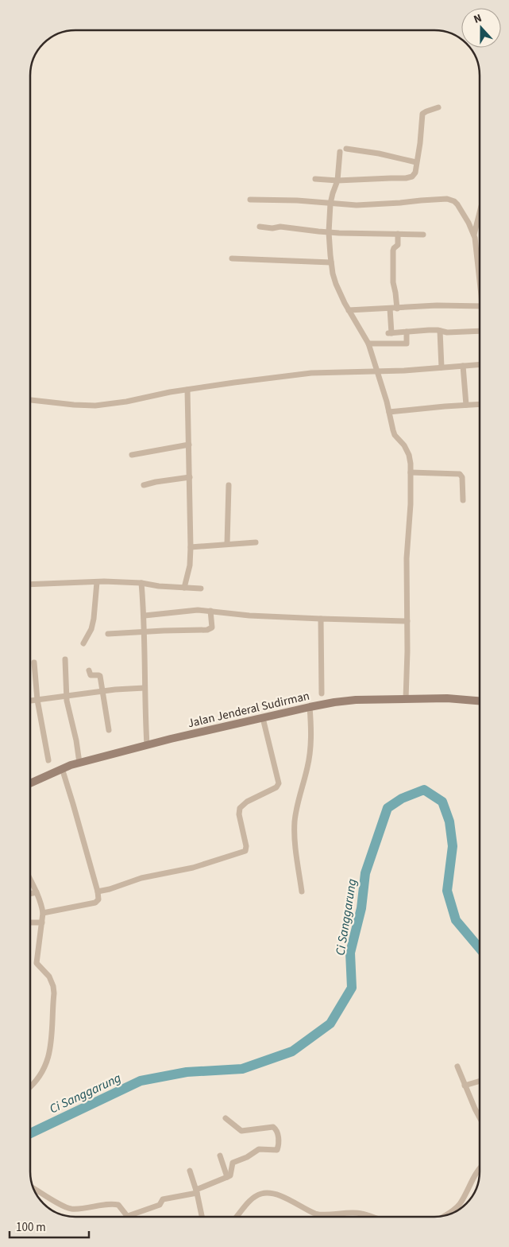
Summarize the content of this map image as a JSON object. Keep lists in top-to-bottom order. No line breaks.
{"streets":{"main road":["Jalan Jenderal Sudirman"]},"water":["Ci Sanggarung"],"scale_bar":"100 m","north":"top"}
